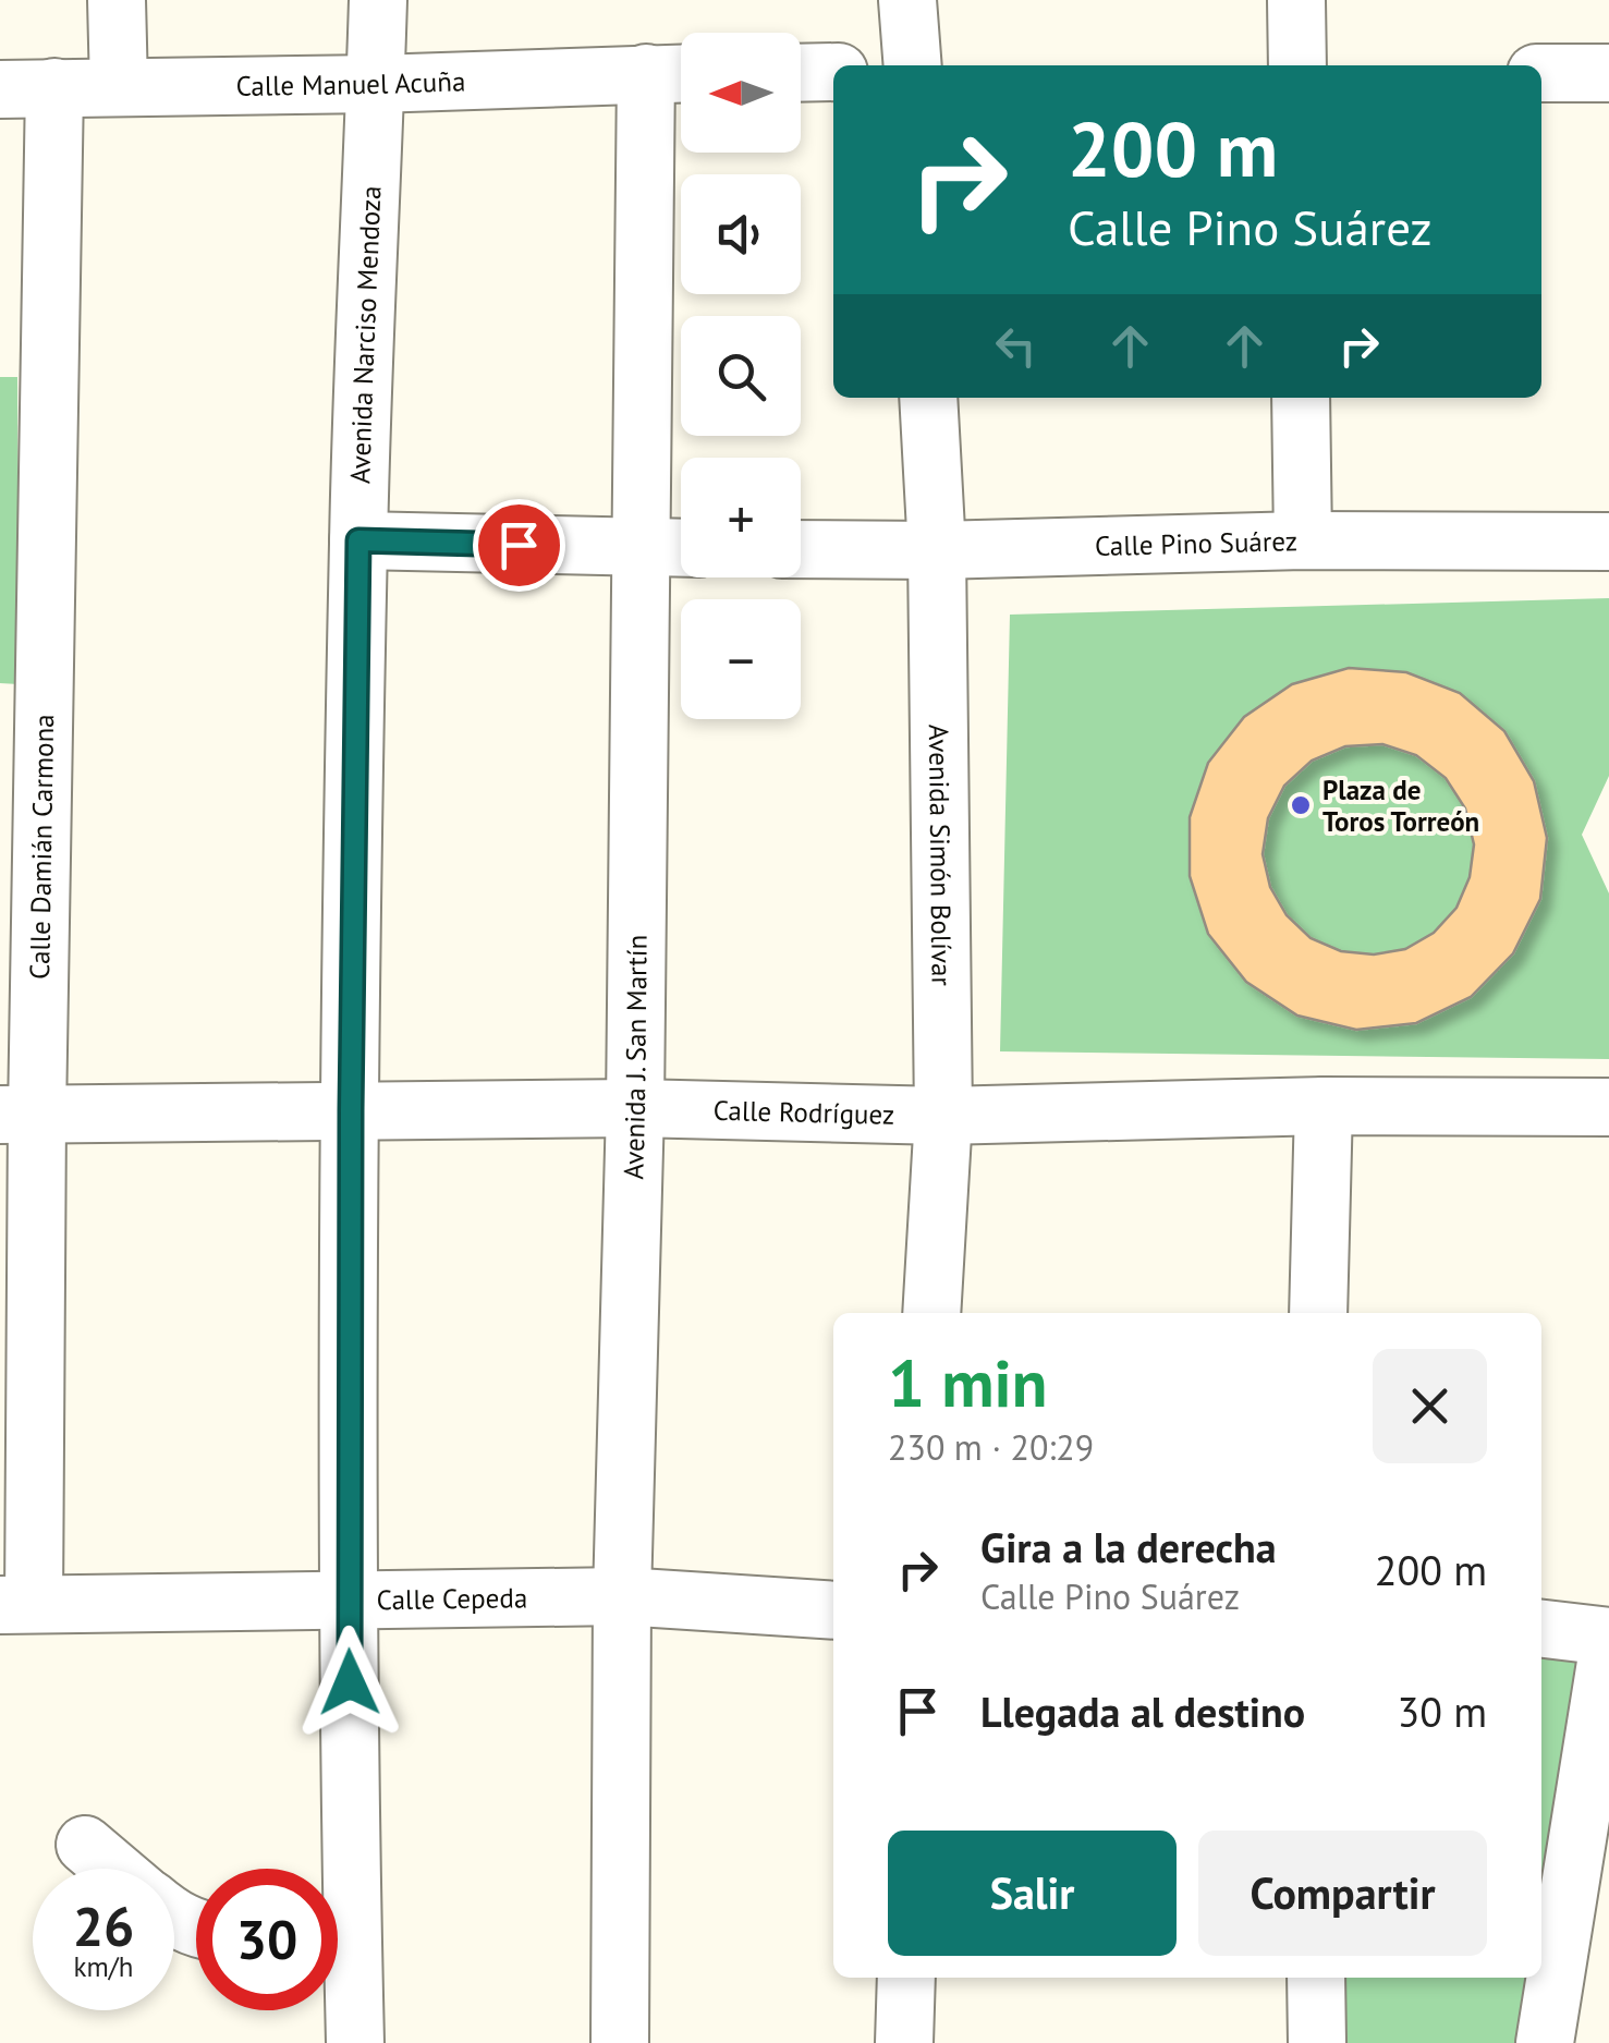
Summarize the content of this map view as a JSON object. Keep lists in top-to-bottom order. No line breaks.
{"streets":{"street":["Calle Manuel Acuña","Avenida Narciso Mendoza","Calle Pino Suárez","Calle Damián Carmona","Avenida Simón Bolívar","Avenida J. San Martín","Calle Rodríguez","Calle Cepeda"]},"crossings":[["Calle Manuel Acuña","Avenida Narciso Mendoza"],["Calle Manuel Acuña","Calle Damián Carmona"],["Calle Manuel Acuña","Avenida J. San Martín"],["Avenida Narciso Mendoza","Calle Rodríguez"],["Avenida Narciso Mendoza","Calle Cepeda"],["Calle Pino Suárez","Avenida Simón Bolívar"],["Calle Damián Carmona","Calle Rodríguez"],["Calle Damián Carmona","Calle Cepeda"],["Avenida Simón Bolívar","Calle Rodríguez"],["Avenida J. San Martín","Calle Rodríguez"],["Avenida J. San Martín","Calle Cepeda"]],"places":["Plaza de Toros Torreón"],"north":"left","page":{"map_buttons":["+","−"],"turn":["200 m","Calle Pino Suárez"],"heading":["1 min","230 m · 20:29"],"list":[{"name":"Gira a la derecha","note":"Calle Pino Suárez","value":"200 m"},{"name":"Llegada al destino","value":"30 m"}],"buttons":["Salir","Compartir"],"speed":"26 km/h","limit":"30"}}
